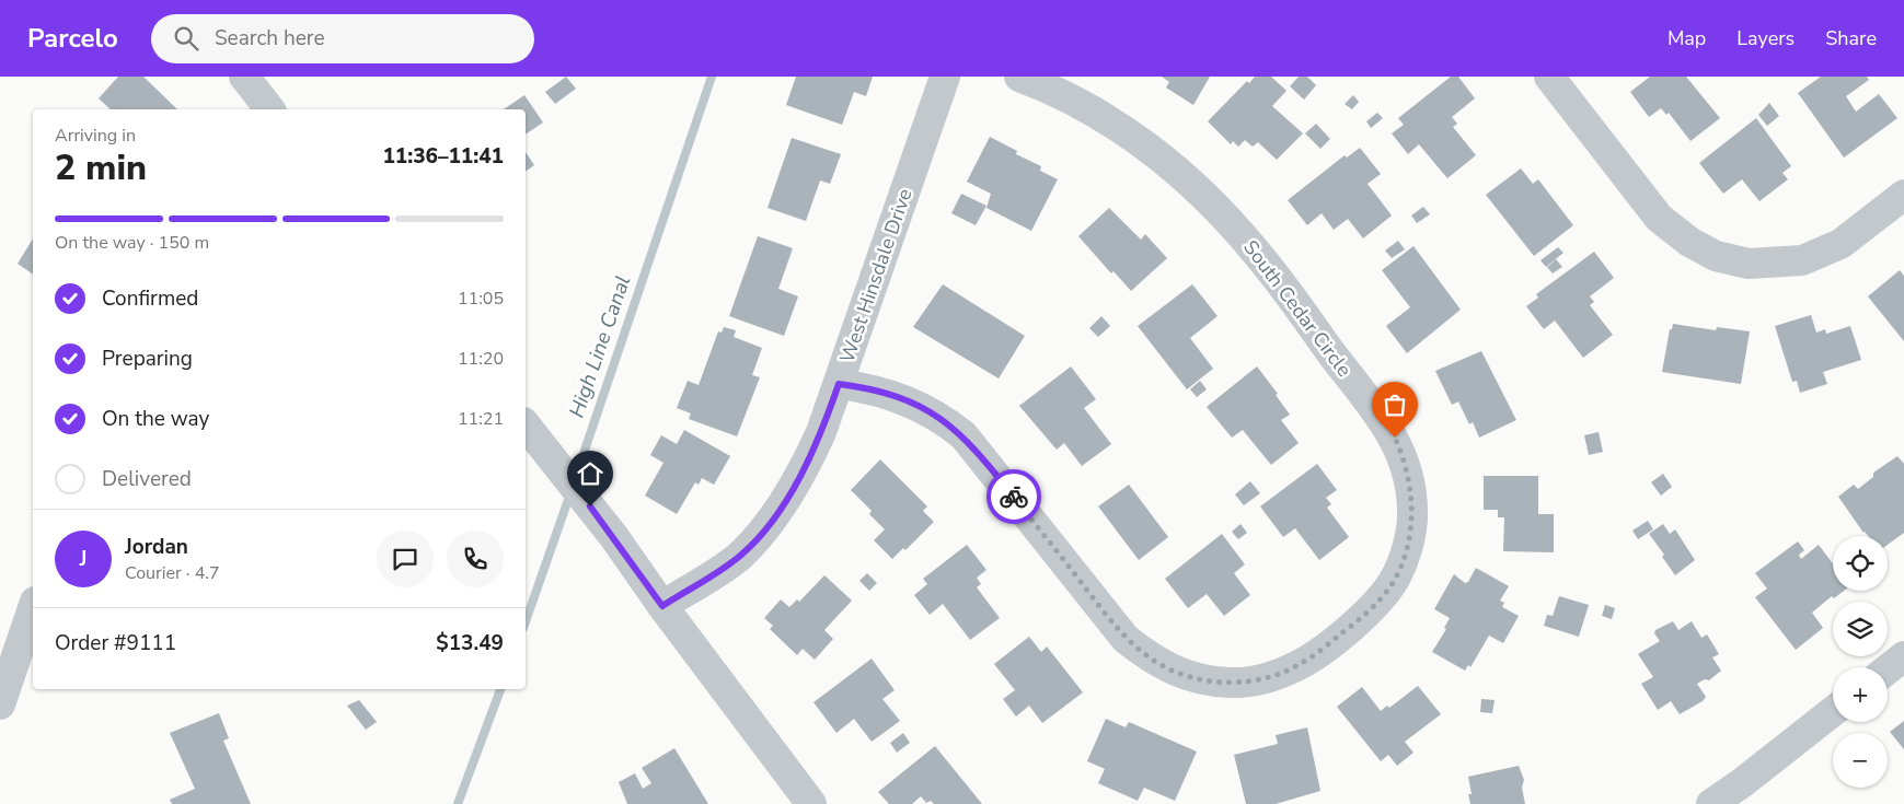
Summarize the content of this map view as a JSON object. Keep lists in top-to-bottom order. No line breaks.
{"streets":{"street":["West Hinsdale Drive","South Cedar Circle"]},"crossings":[["West Hinsdale Drive","South Cedar Circle"]],"water":["High Line Canal"],"page":{"header":"Parcelo","search":"Search here","nav":["Map","Layers","Share"],"heading":["2 min","Arriving in","11:36–11:41"],"panel":["Jordan","Courier · 4.7","Order #9111","$13.49"],"bar":"On the way · 150 m","list":[["Confirmed","11:05"],["Preparing","11:20"],["On the way","11:21"],"Delivered"],"round":"J","map_buttons":["+","−"]}}
